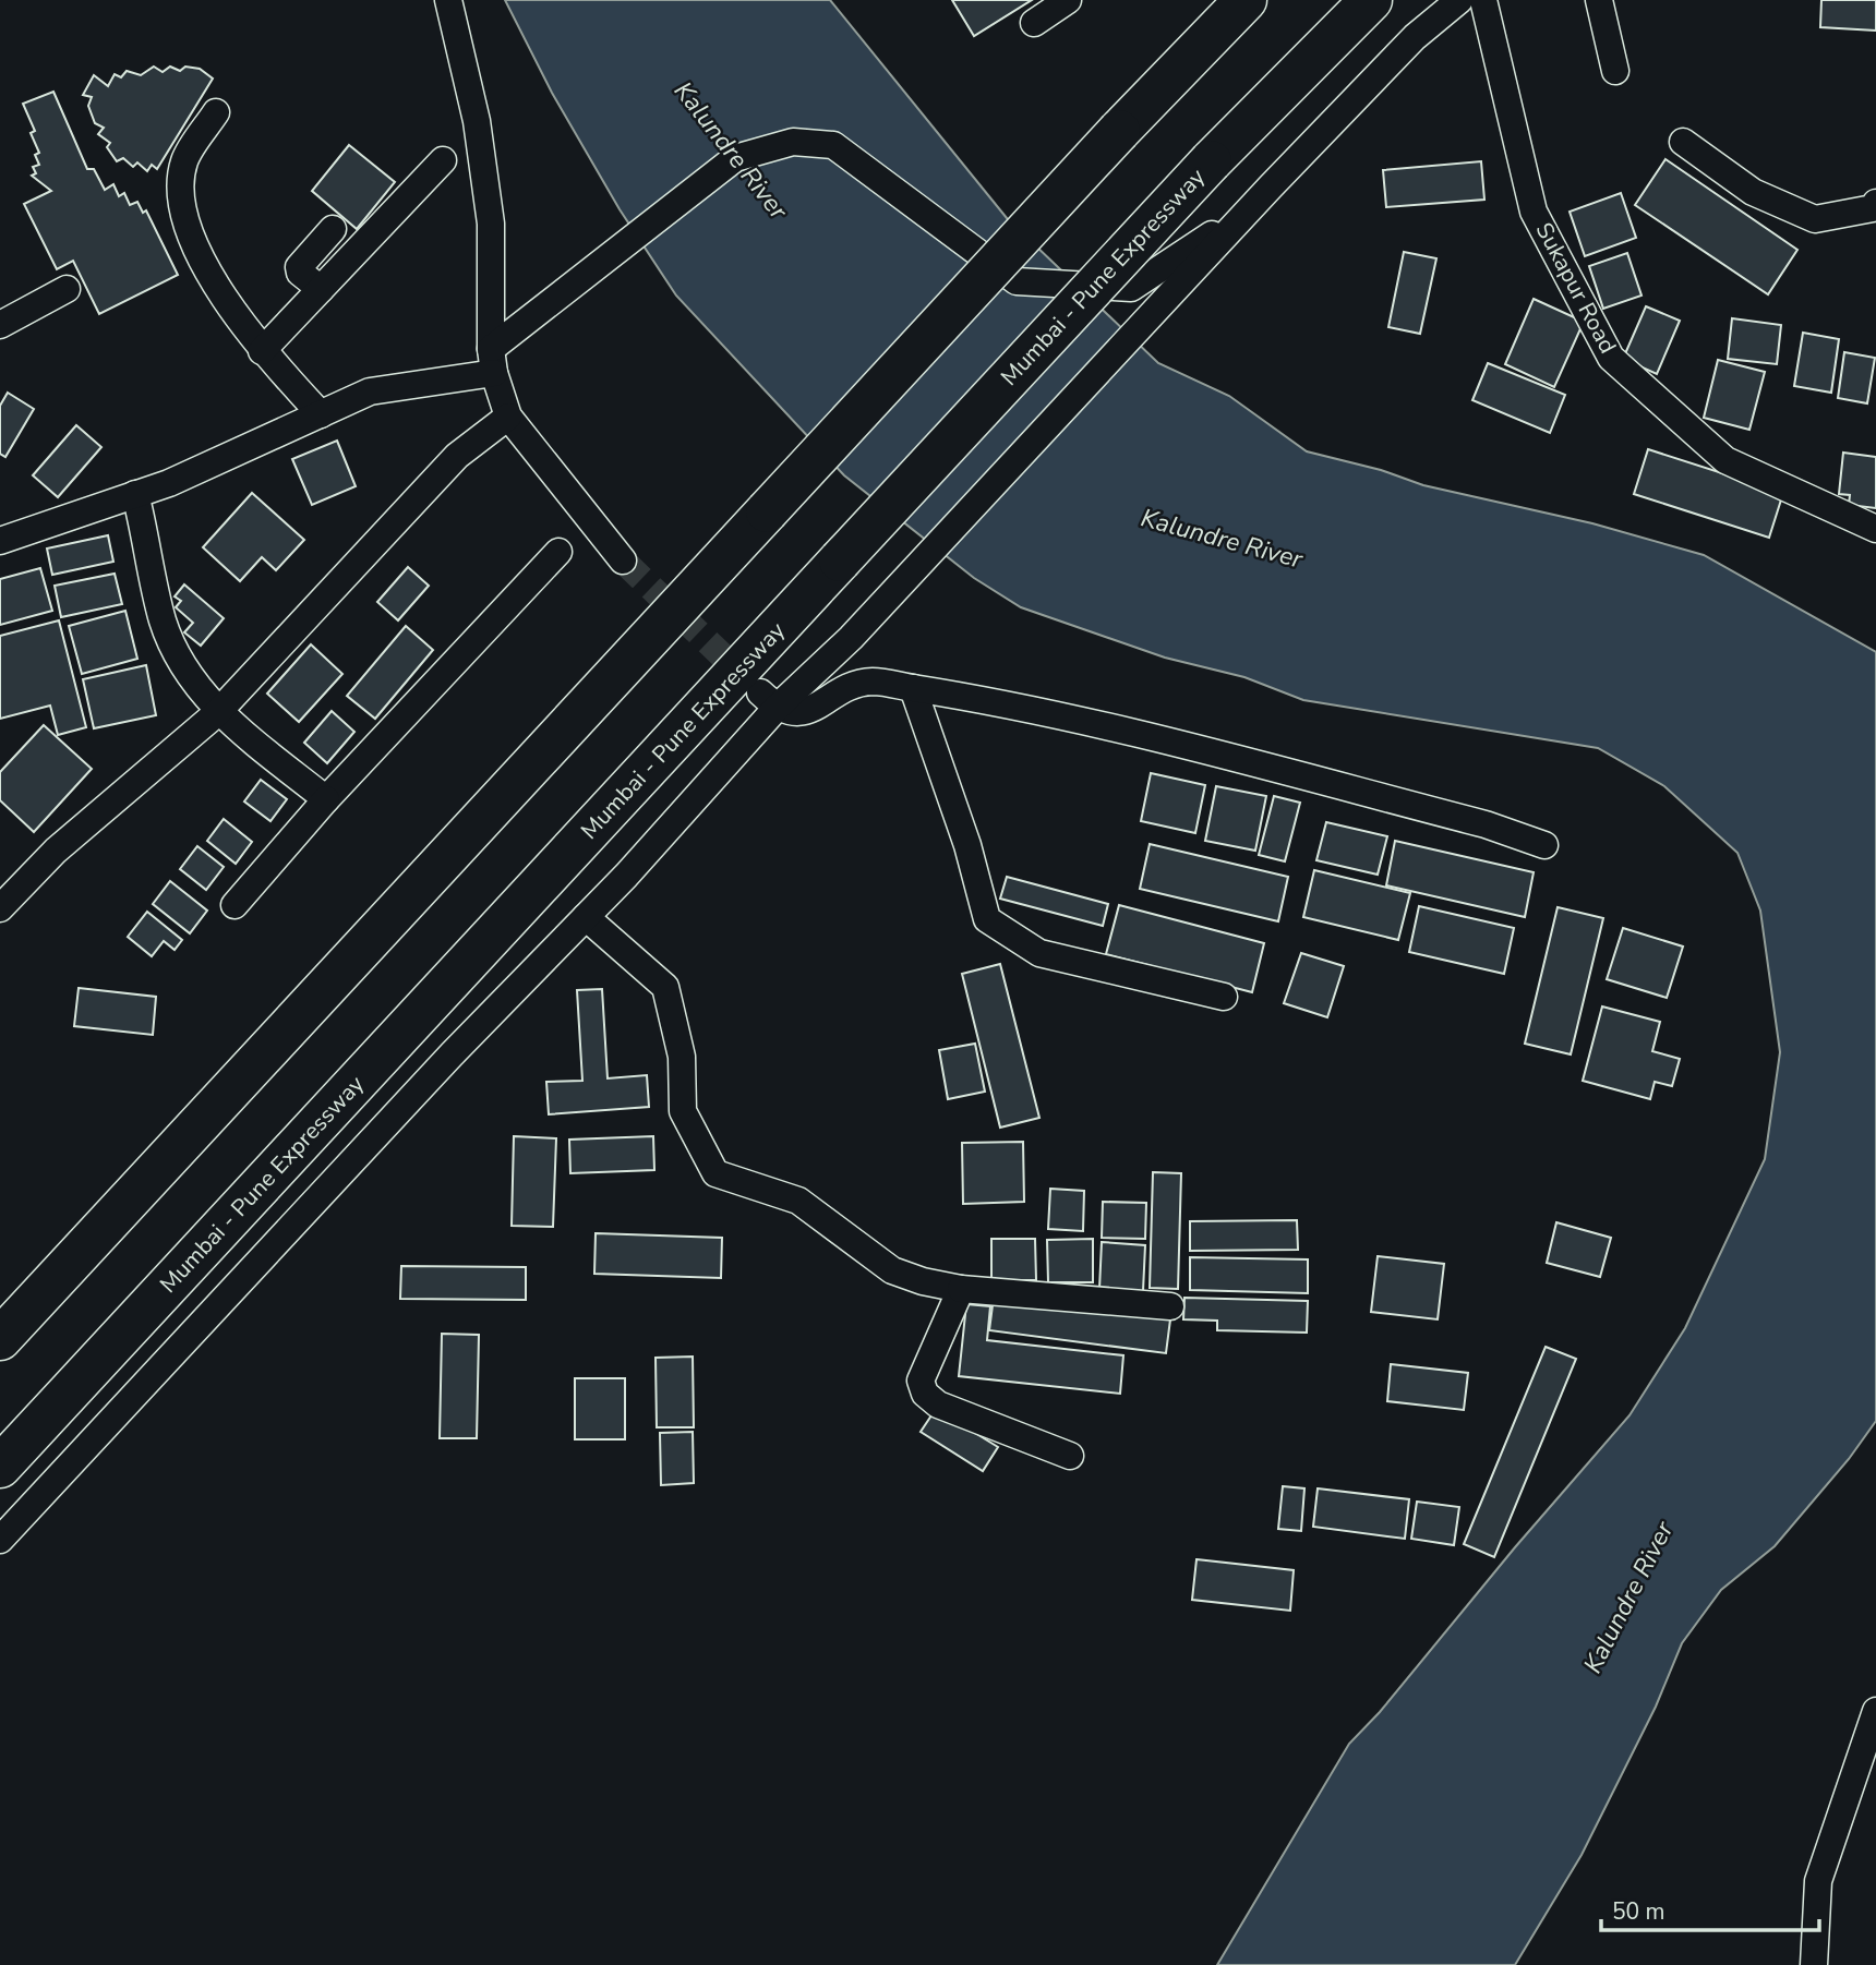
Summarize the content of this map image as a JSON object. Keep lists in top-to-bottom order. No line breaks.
{"streets":{"highway":["Mumbai - Pune Expressway"],"street":["Sukapur Road"]},"water":["Kalundre River"],"scale_bar":"50 m"}
